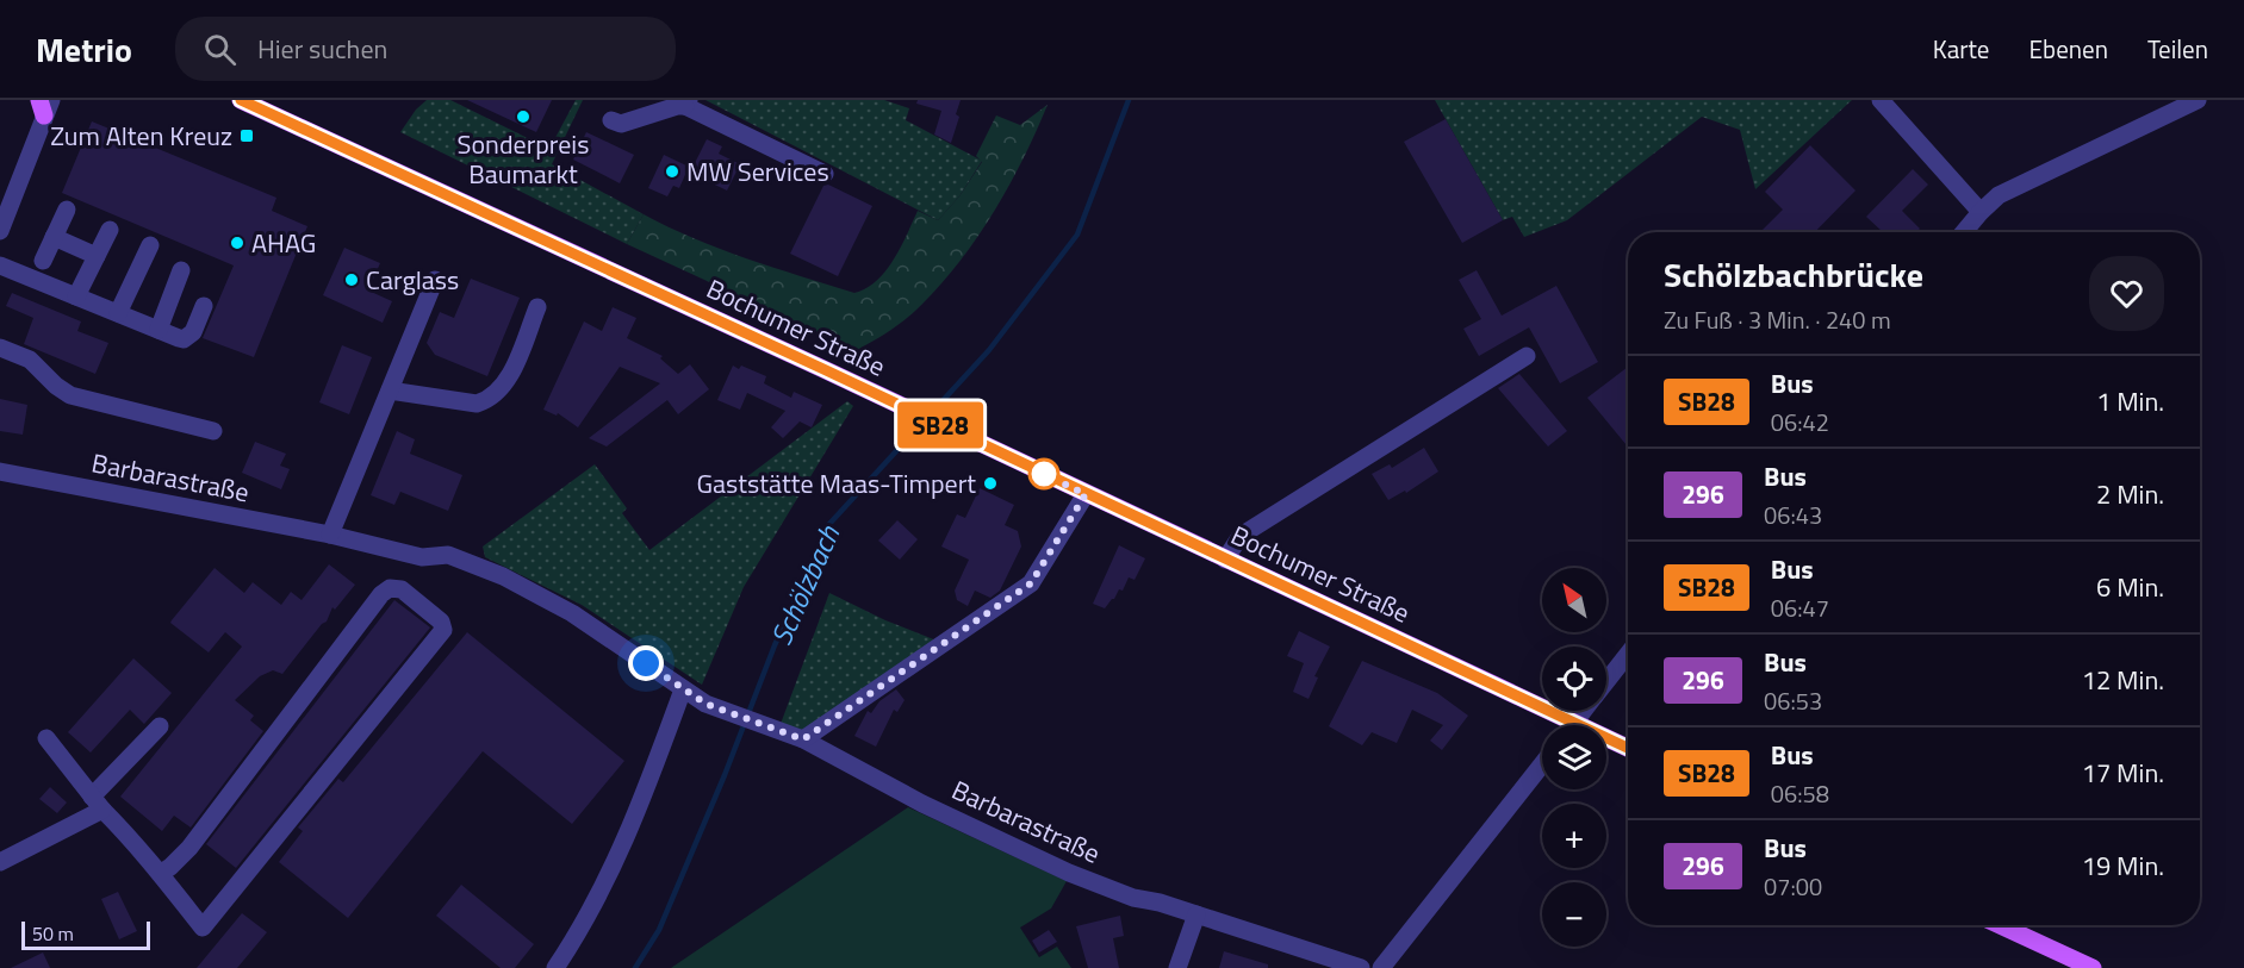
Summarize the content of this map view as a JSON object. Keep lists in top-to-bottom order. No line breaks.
{"streets":{"main road":["Bochumer Straße"],"street":["Barbarastraße"]},"water":["Schölzbach"],"places":{"other":["Sonderpreis Baumarkt","MW Services","AHAG","Carglass","Gaststätte Maas-Timpert"],"transit":["Zum Alten Kreuz"]},"lines":["bus line SB28"],"scale_bar":"50 m","north":"top left","page":{"header":"Metrio","search":"Hier suchen","nav":["Karte","Ebenen","Teilen"],"on_map":"SB28","heading":["Schölzbachbrücke","Zu Fuß · 3 Min. · 240 m"],"list":[{"mark":"SB28","name":"Bus","note":"06:42","value":"1 Min."},{"mark":"296","name":"Bus","note":"06:43","value":"2 Min."},{"mark":"SB28","name":"Bus","note":"06:47","value":"6 Min."},{"mark":"296","name":"Bus","note":"06:53","value":"12 Min."},{"mark":"SB28","name":"Bus","note":"06:58","value":"17 Min."},{"mark":"296","name":"Bus","note":"07:00","value":"19 Min."}],"map_buttons":["+","−"],"scale":"50 m"}}
